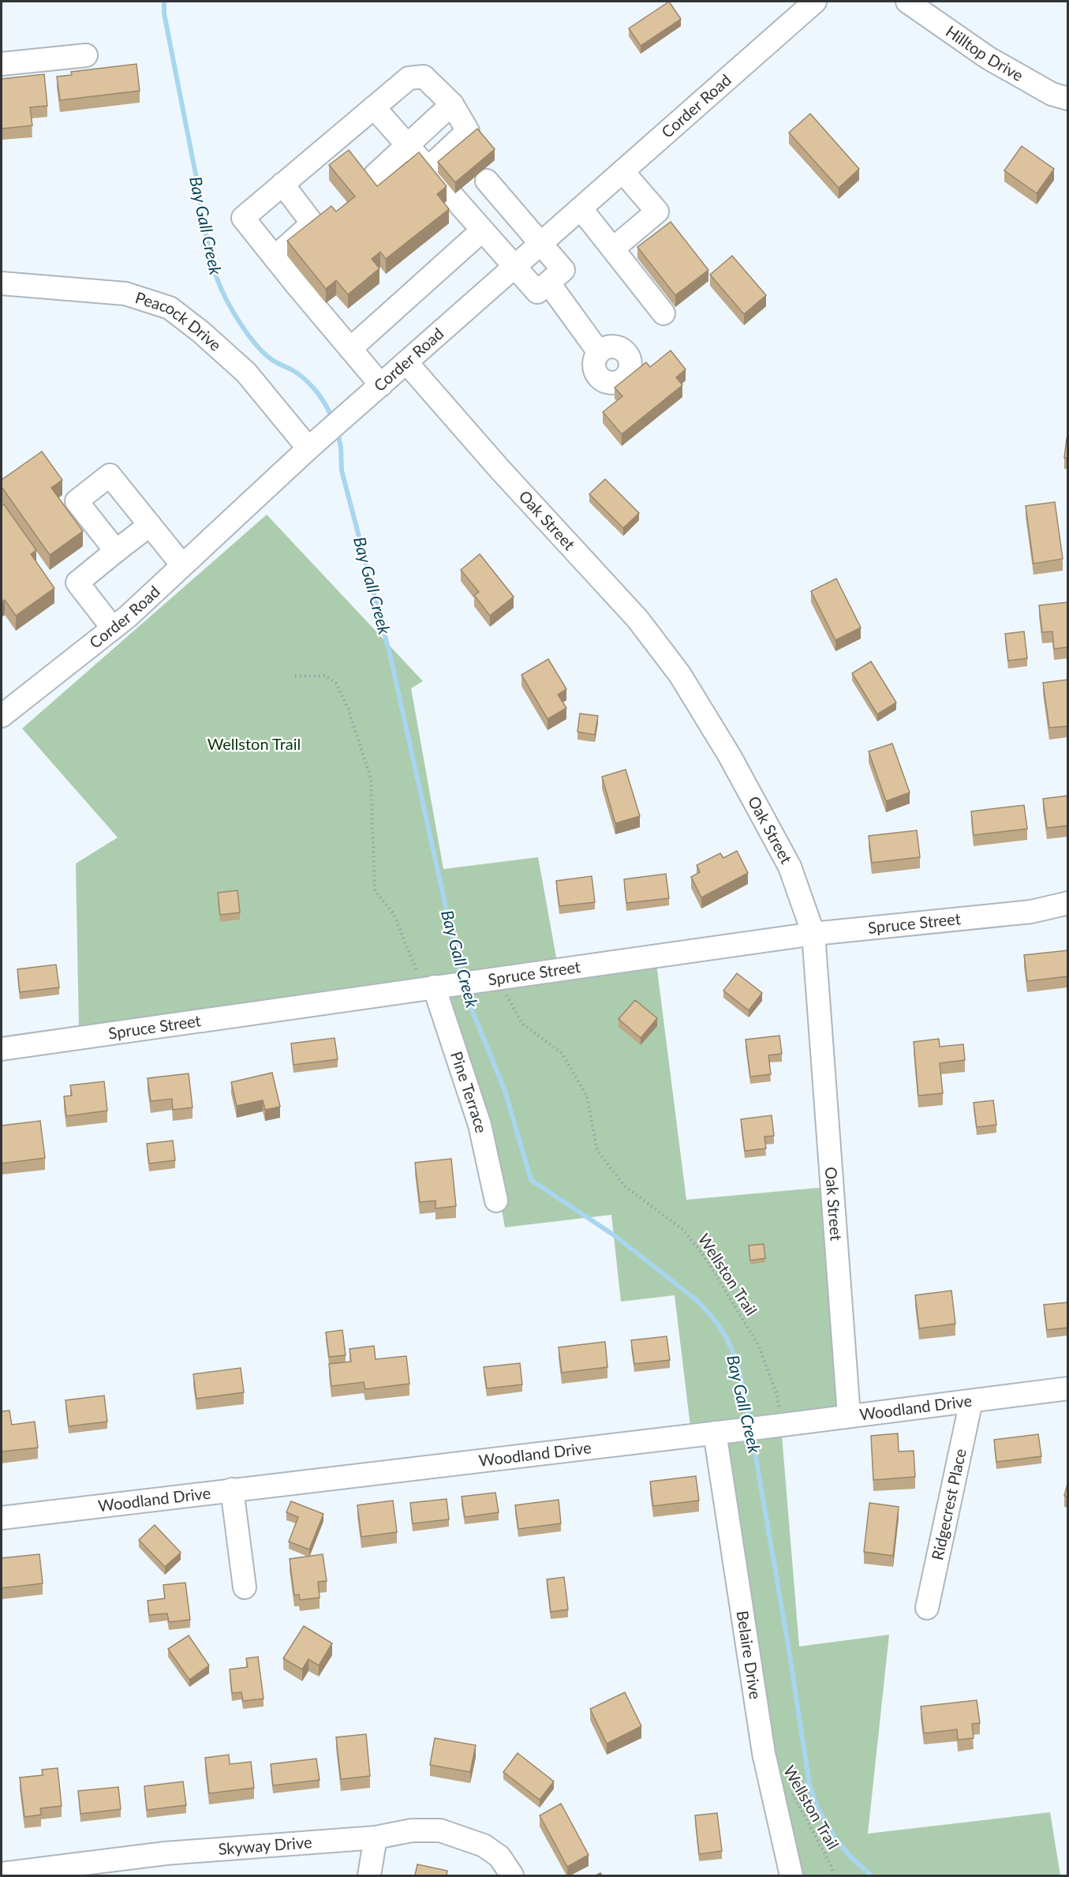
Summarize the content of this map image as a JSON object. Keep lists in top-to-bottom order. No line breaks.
{"streets":{"street":["Hilltop Drive","Corder Road","Peacock Drive","Oak Street","Spruce Street","Pine Terrace","Woodland Drive","Ridgecrest Place","Belaire Drive","Skyway Drive"],"path":["Wellston Trail"]},"crossings":[["Corder Road","Peacock Drive"],["Corder Road","Oak Street"],["Oak Street","Spruce Street"],["Oak Street","Woodland Drive"],["Spruce Street","Pine Terrace"],["Spruce Street","Wellston Trail"],["Wellston Trail","Woodland Drive"],["Woodland Drive","Ridgecrest Place"],["Woodland Drive","Belaire Drive"]],"water":["Bay Gall Creek"],"parks":["Wellston Trail"]}
